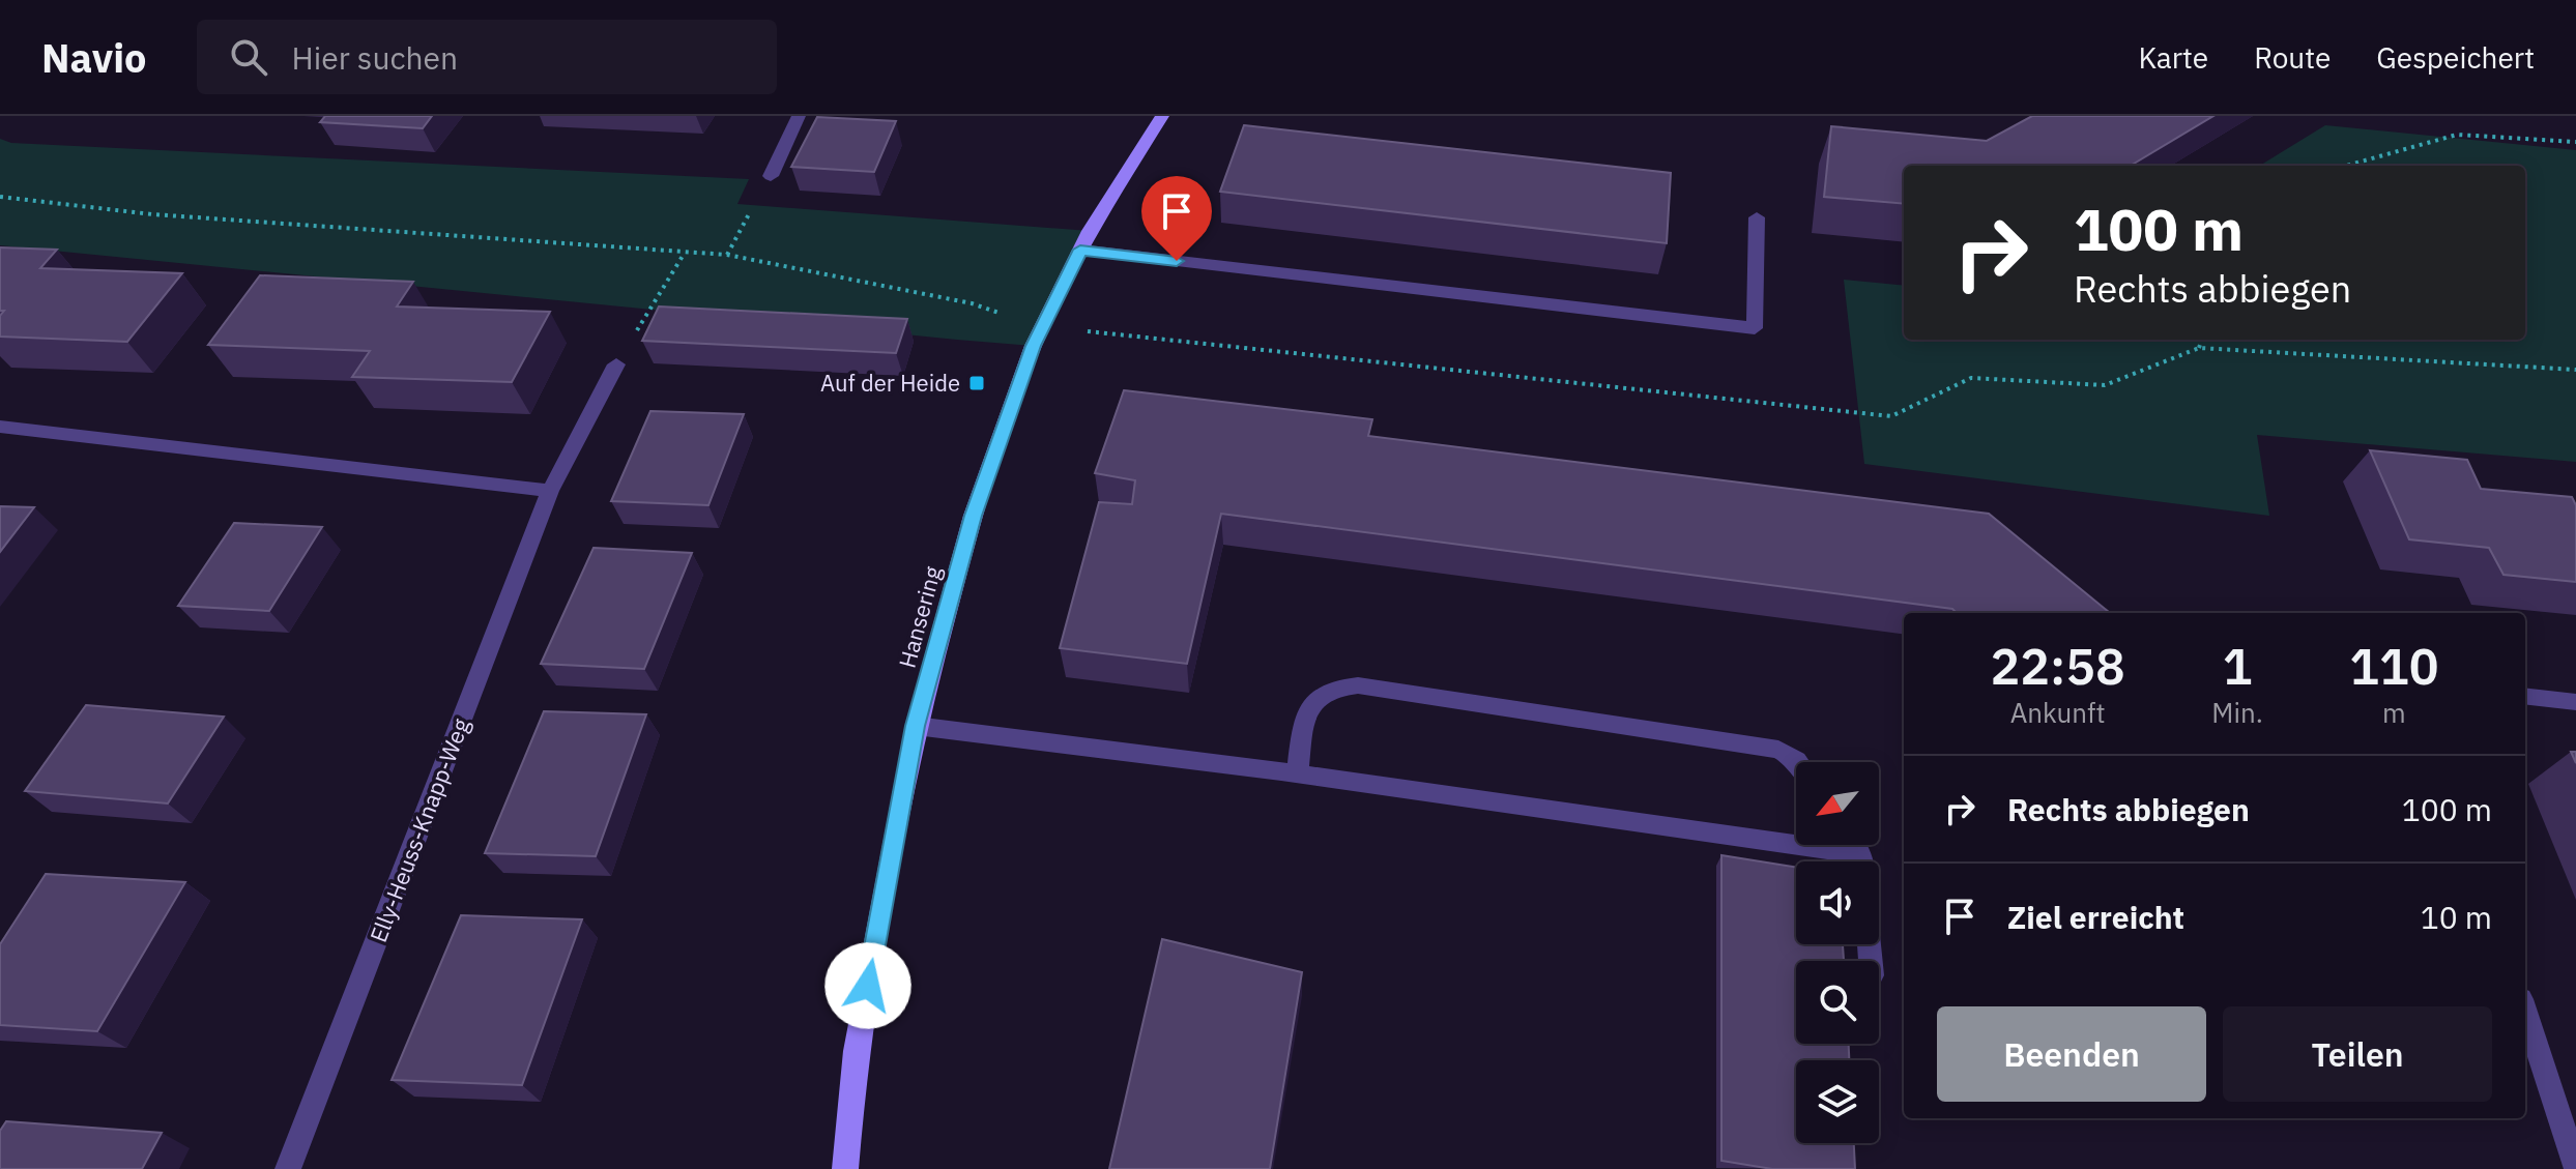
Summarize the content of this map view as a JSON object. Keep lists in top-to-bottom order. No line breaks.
{"streets":{"street":["Hansering","Elly-Heuss-Knapp-Weg"]},"places":{"transit":["Auf der Heide"]},"north":"bottom left","page":{"header":"Navio","search":"Hier suchen","nav":["Karte","Route","Gespeichert"],"turn":["100 m","Rechts abbiegen"],"eta":["22:58","Ankunft","1","Min.","110","m"],"list":[{"name":"Rechts abbiegen","value":"100 m"},{"name":"Ziel erreicht","value":"10 m"}],"buttons":["Beenden","Teilen"]}}
